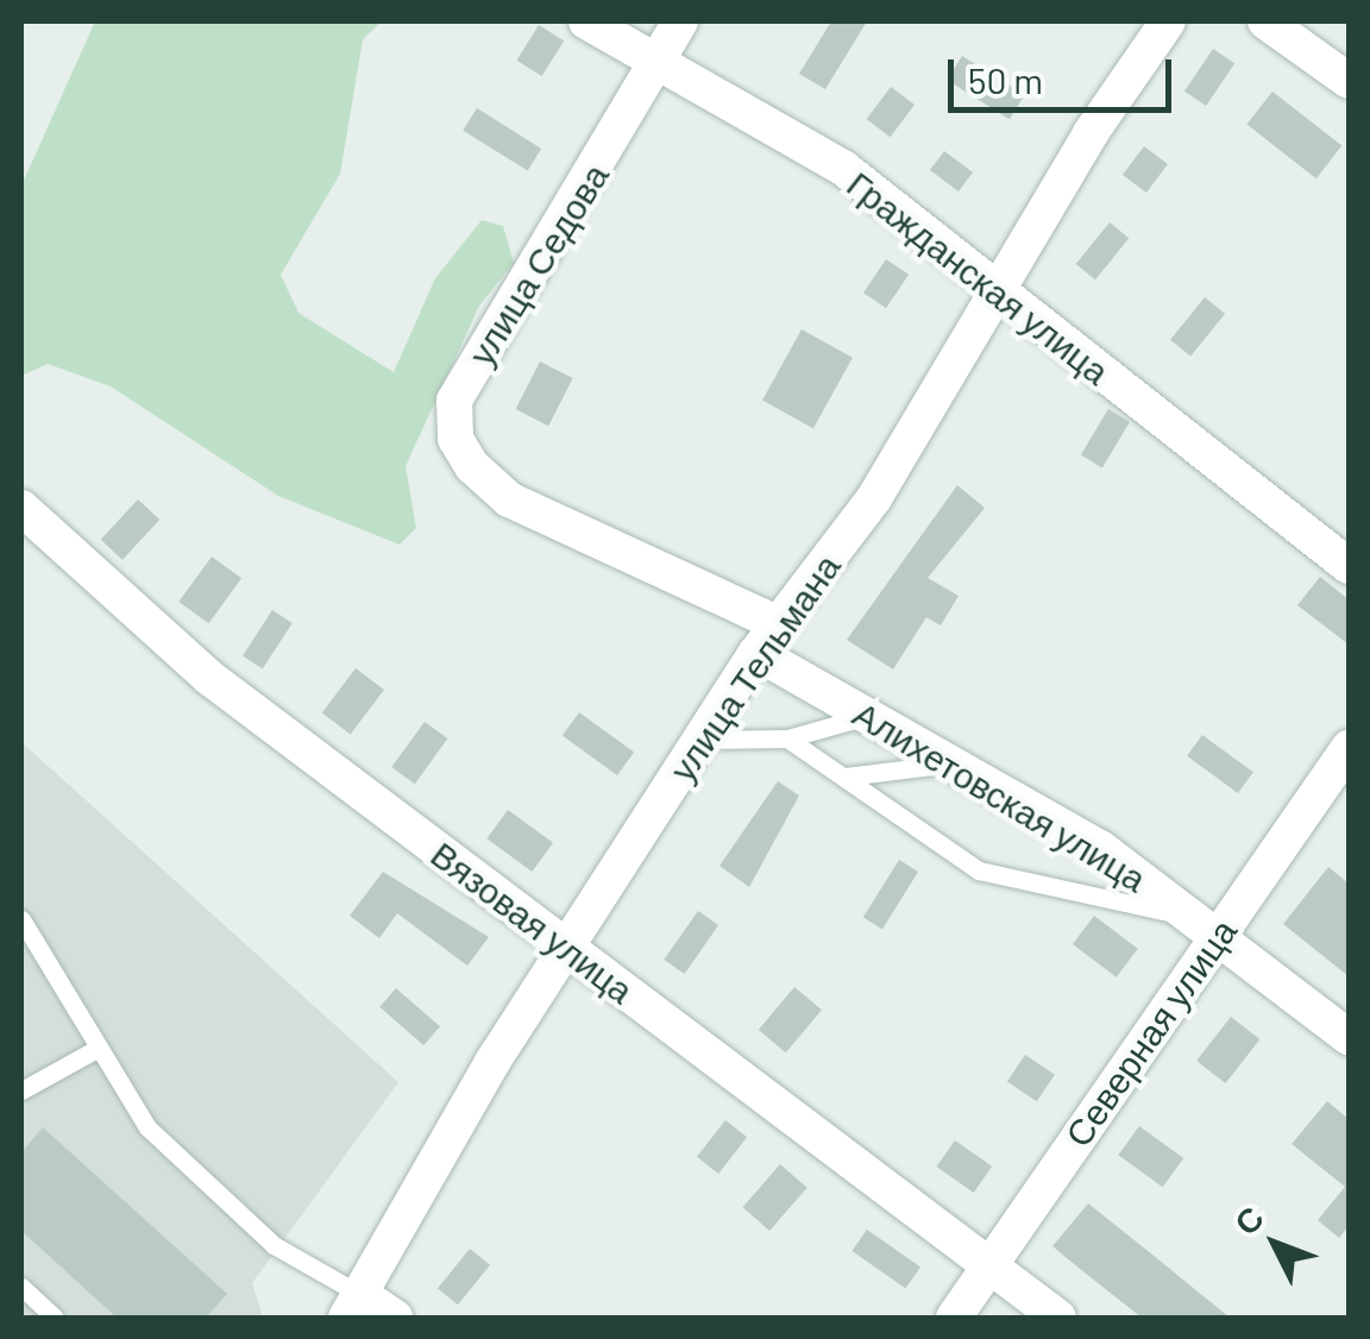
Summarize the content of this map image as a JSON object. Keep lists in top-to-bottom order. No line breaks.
{"streets":{"street":["улица Седова","Гражданская улица","улица Тельмана","Алихетовская улица","Вязовая улица","Северная улица"]},"crossings":[["улица Седова","Гражданская улица"],["улица Седова","улица Тельмана"],["Гражданская улица","улица Тельмана"],["улица Тельмана","Алихетовская улица"],["улица Тельмана","Вязовая улица"],["Алихетовская улица","Северная улица"],["Вязовая улица","Северная улица"]],"scale_bar":"50 m","north":"top left"}
